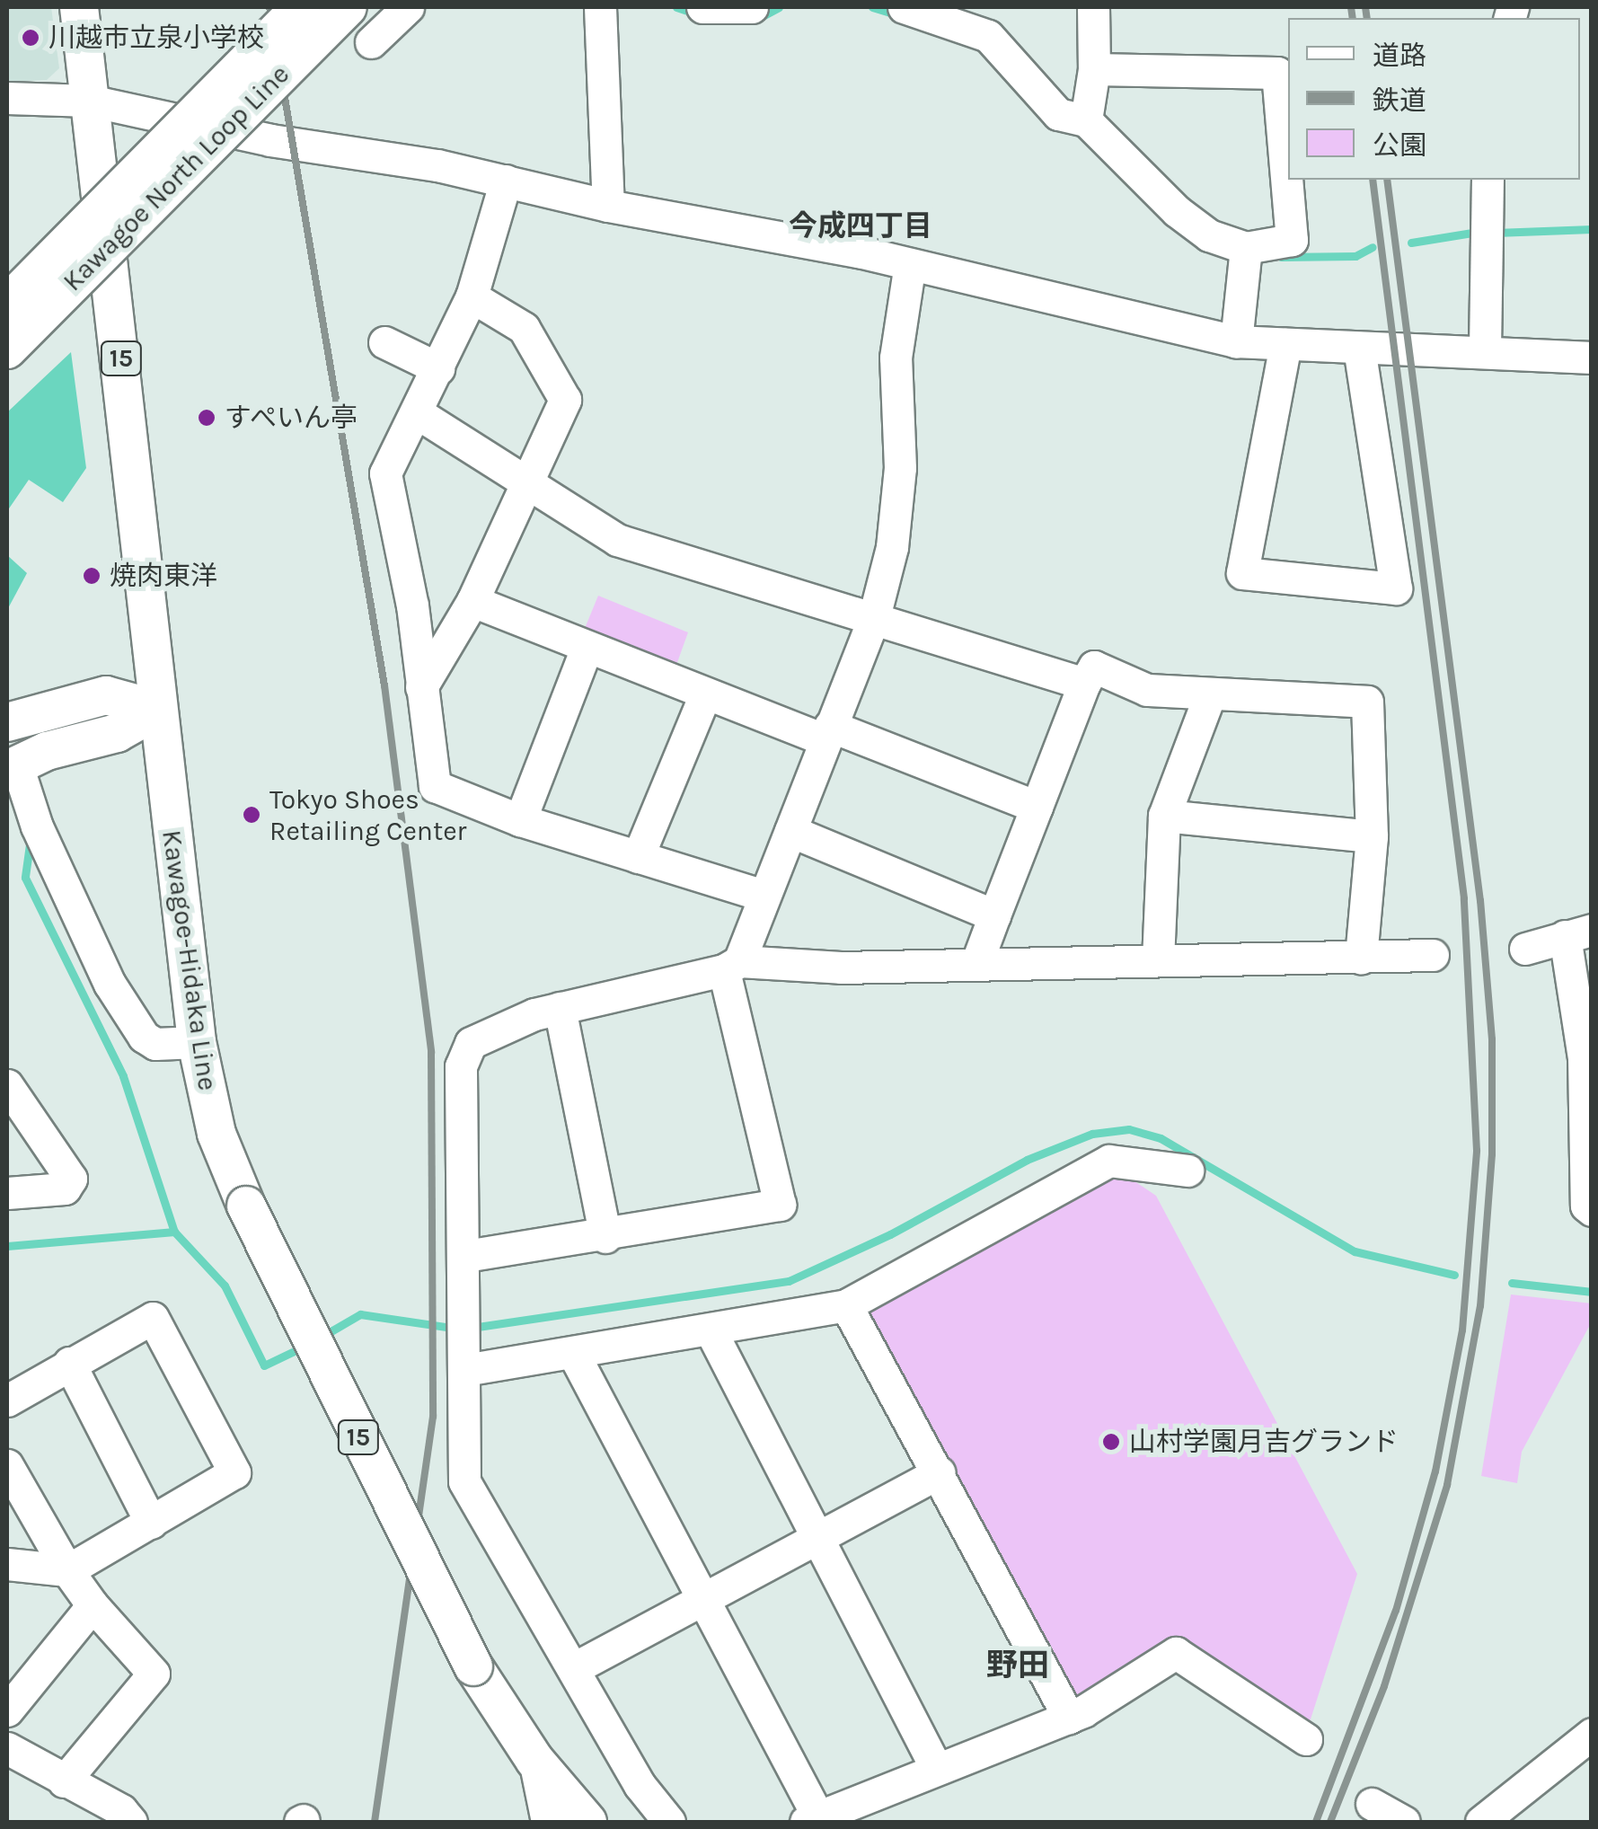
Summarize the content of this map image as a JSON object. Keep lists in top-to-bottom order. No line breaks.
{"streets":{"main road":["Kawagoe North Loop Line","15","Kawagoe-Hidaka Line"]},"districts":["今成四丁目","野田"],"places":["川越市立泉小学校","すぺいん亭","焼肉東洋","Tokyo Shoes Retailing Center","山村学園月吉グランド"],"legend":["道路","鉄道","公園"]}
